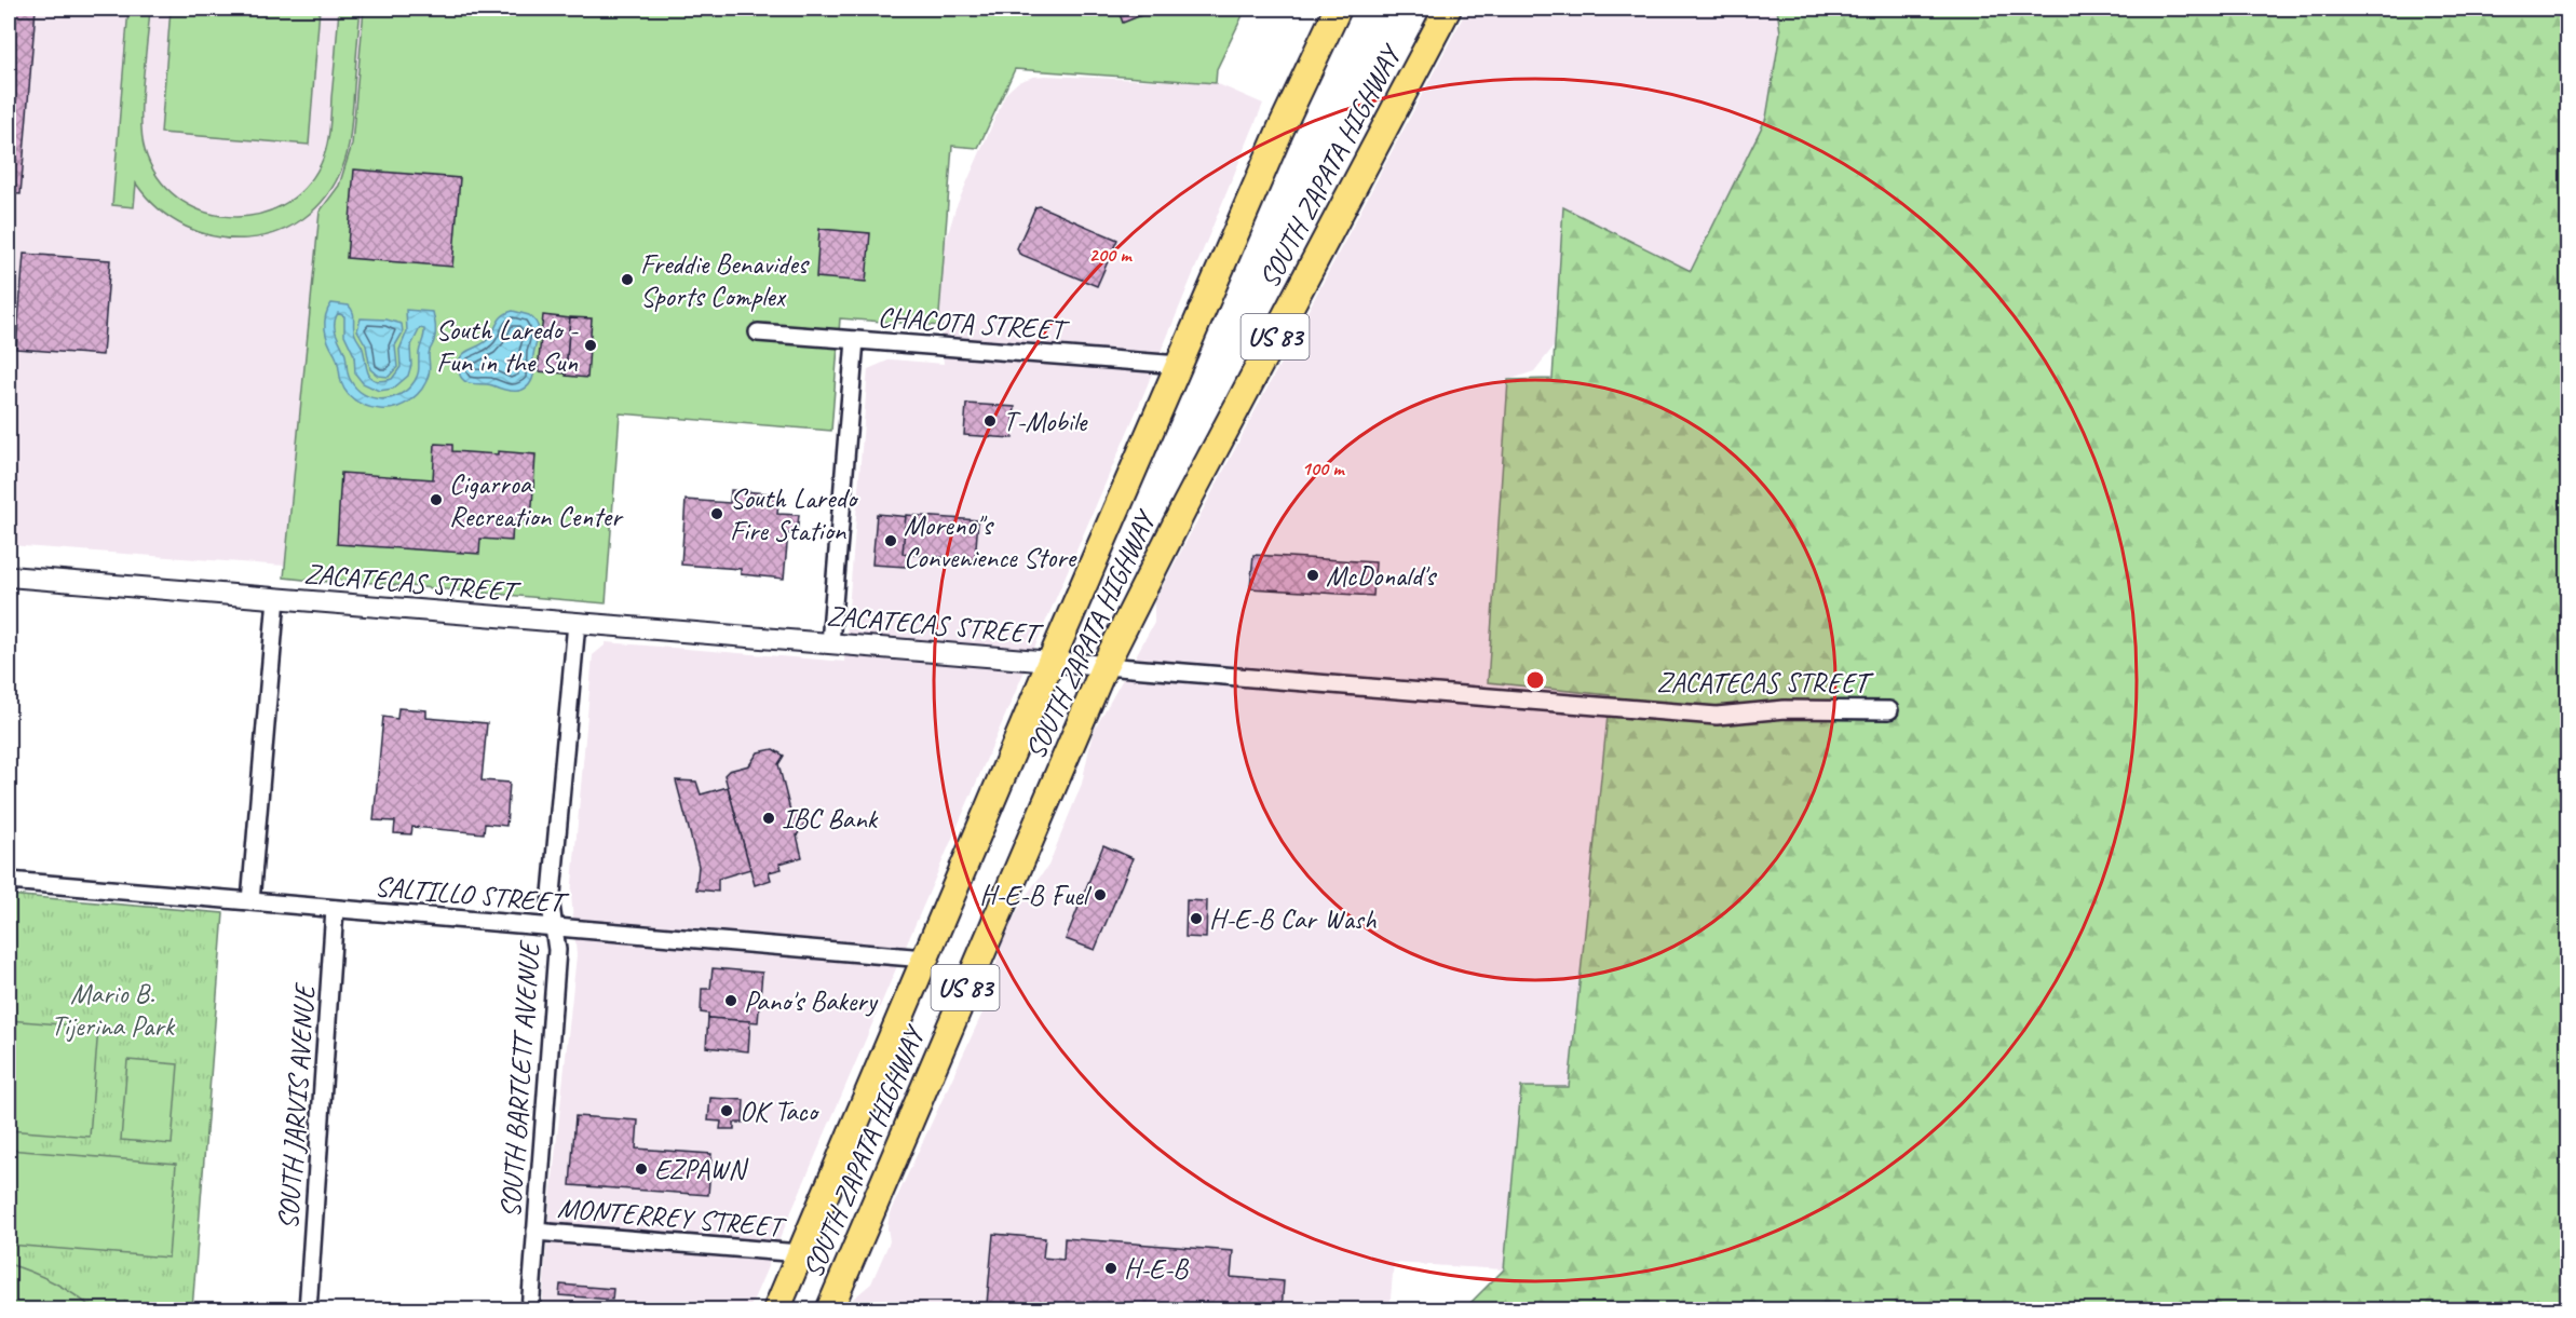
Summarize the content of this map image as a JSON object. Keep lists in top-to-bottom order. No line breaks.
{"streets":{"main road":["SOUTH ZAPATA HIGHWAY","US 83"],"street":["CHACOTA STREET","ZACATECAS STREET","SALTILLO STREET","SOUTH BARTLETT AVENUE","SOUTH JARVIS AVENUE","MONTERREY STREET"]},"crossings":[["SOUTH ZAPATA HIGHWAY","CHACOTA STREET"],["SOUTH ZAPATA HIGHWAY","ZACATECAS STREET"],["SOUTH ZAPATA HIGHWAY","SALTILLO STREET"],["SOUTH ZAPATA HIGHWAY","MONTERREY STREET"],["ZACATECAS STREET","SOUTH BARTLETT AVENUE"],["SALTILLO STREET","SOUTH BARTLETT AVENUE"],["SALTILLO STREET","SOUTH JARVIS AVENUE"],["SOUTH BARTLETT AVENUE","MONTERREY STREET"]],"parks":["Mario B. Tijerina Park"],"places":["Freddie Benavides Sports Complex","South Laredo - Fun in the Sun","T-Mobile","Cigarroa Recreation Center","South Laredo Fire Station","Moreno\"s Convenience Store","McDonald's","IBC Bank","H-E-B Fuel","H-E-B Car Wash","Pano's Bakery","OK Taco","EZPAWN","H-E-B"],"rings":["200 m","100 m"]}
